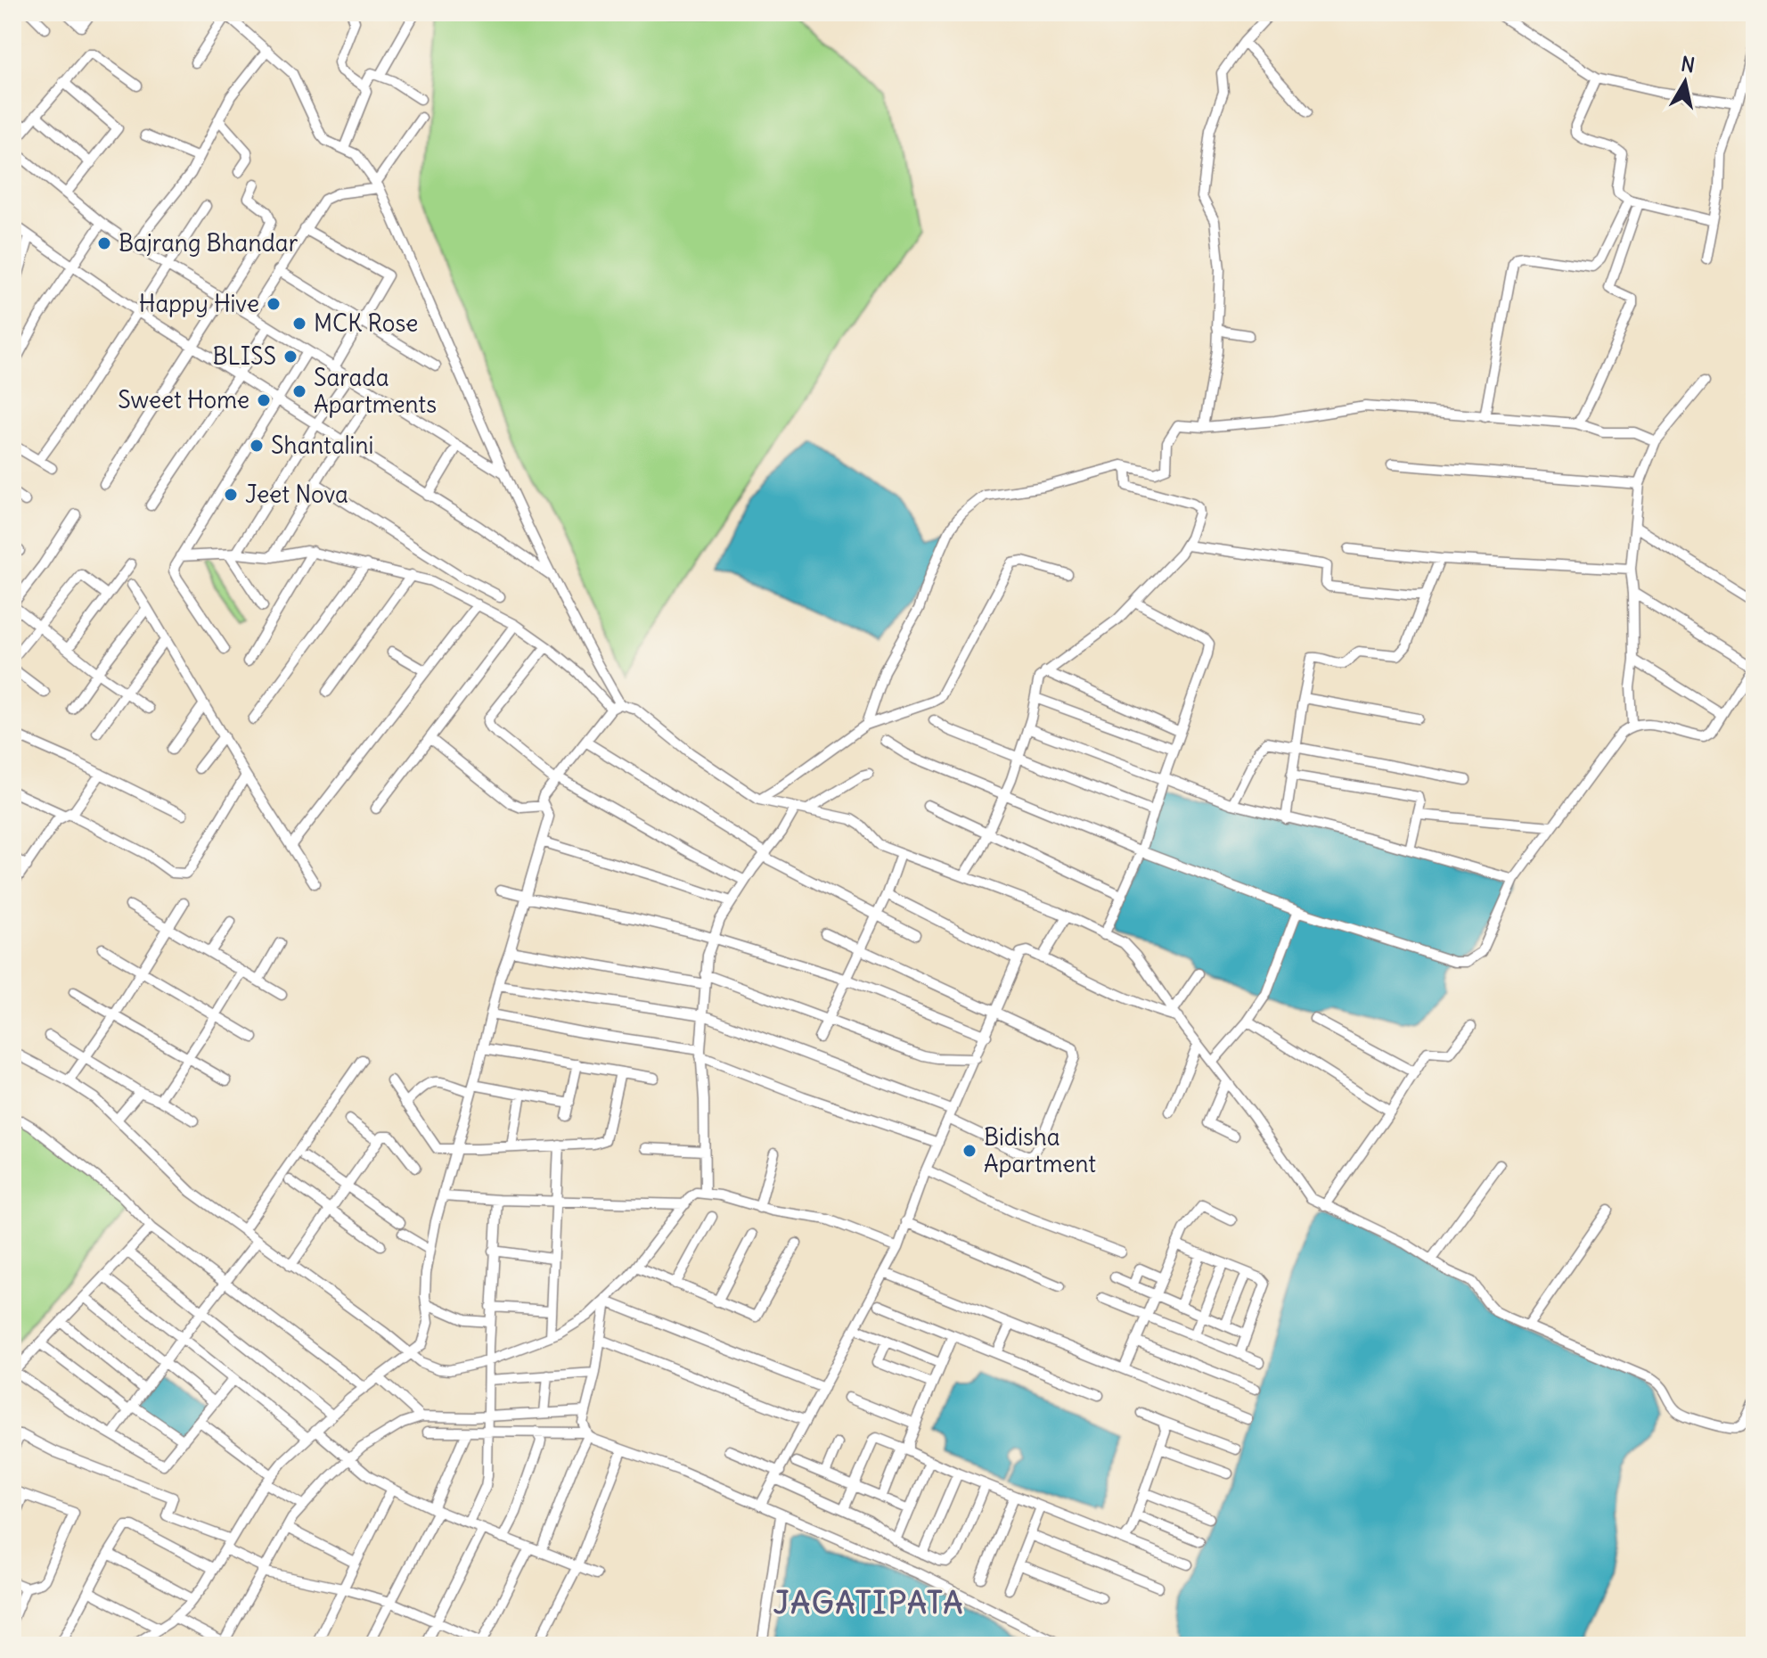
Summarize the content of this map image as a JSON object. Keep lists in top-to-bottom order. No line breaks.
{"districts":["JAGATIPATA"],"places":["Bajrang Bhandar","Happy Hive","MCK Rose","BLISS","Sarada Apartments","Sweet Home","Shantalini","Jeet Nova","Bidisha Apartment"],"north":"top"}
